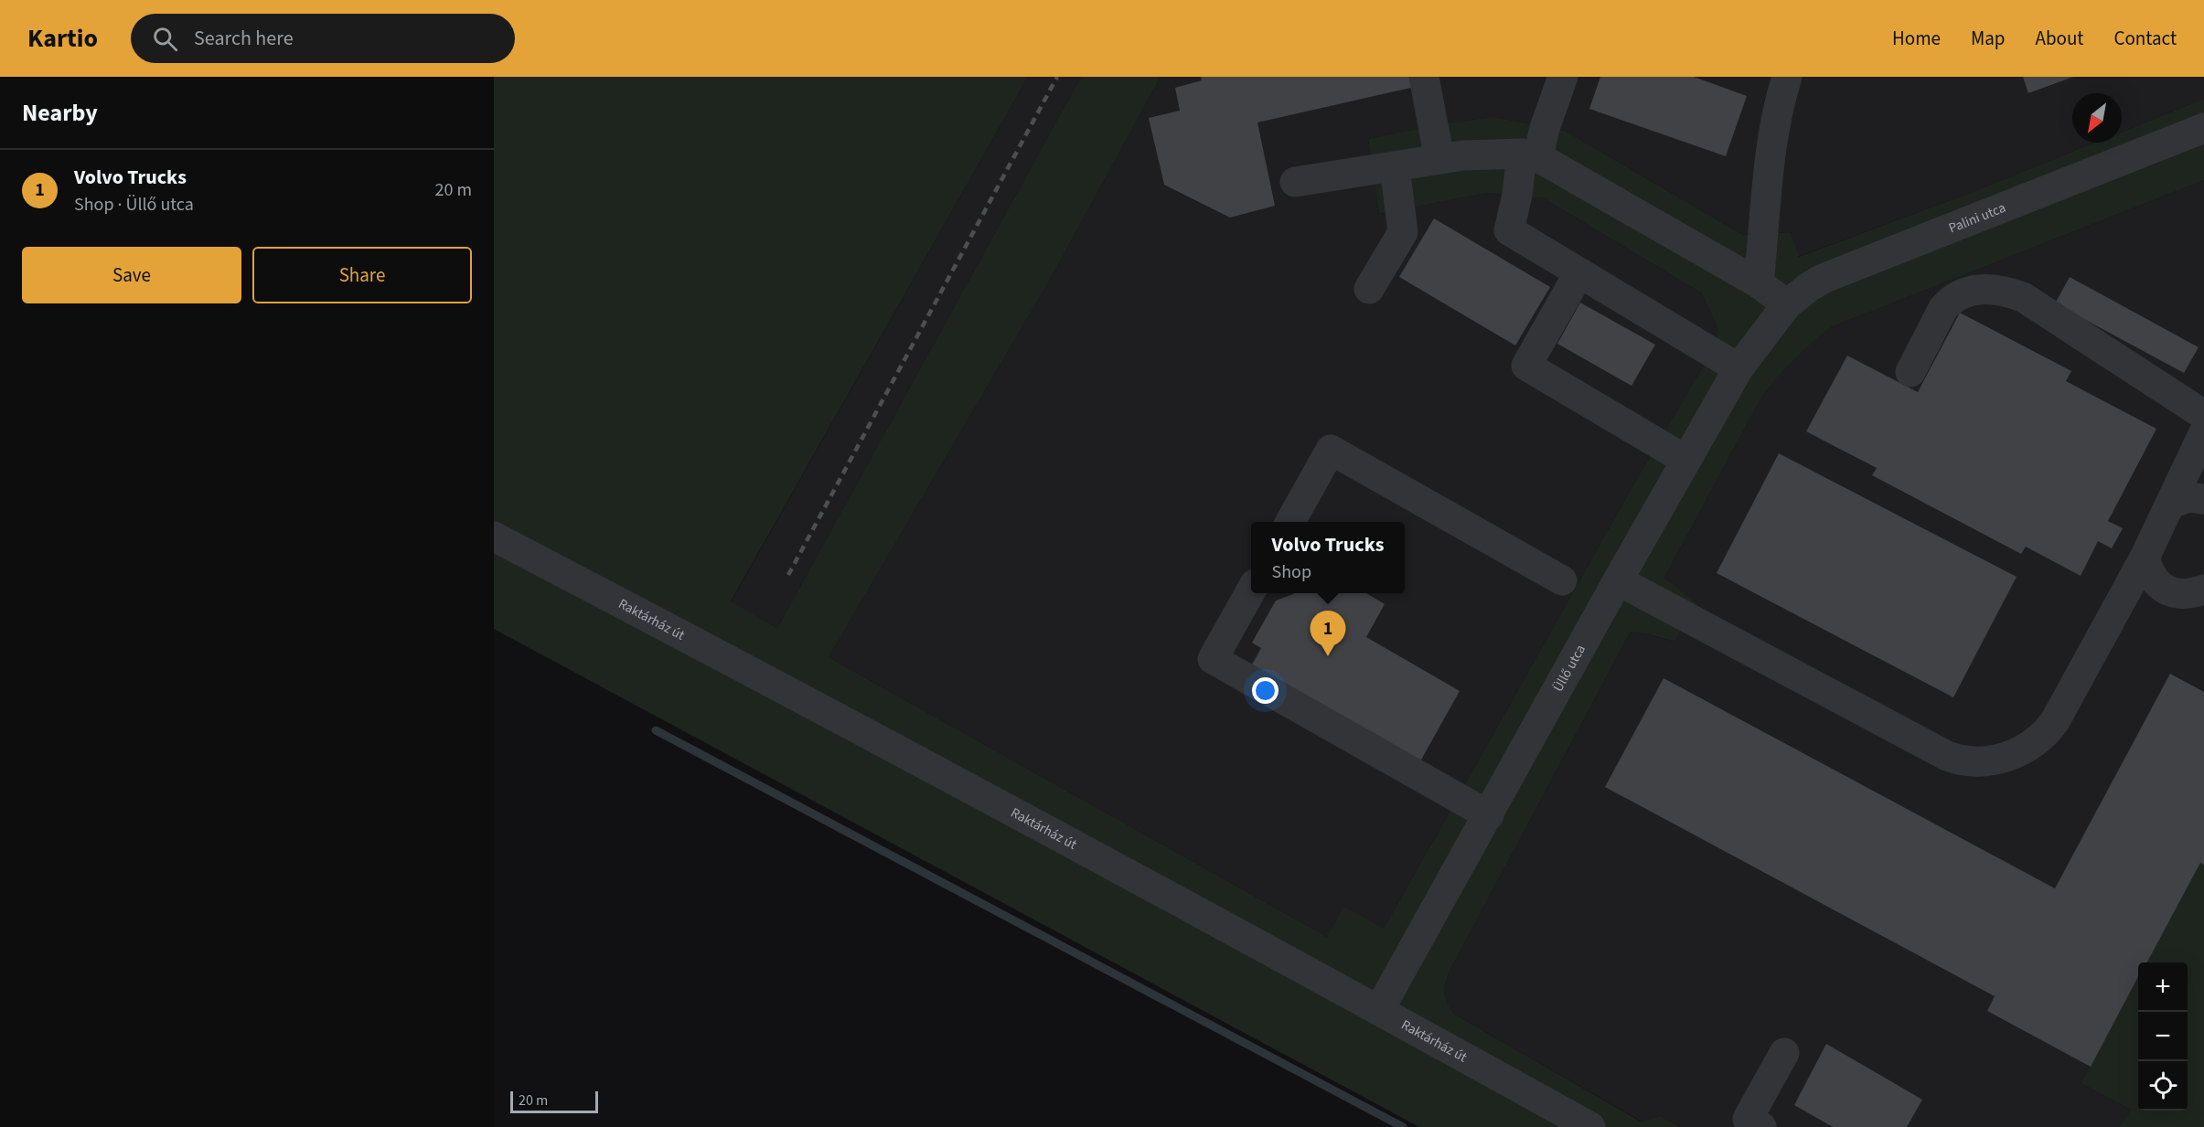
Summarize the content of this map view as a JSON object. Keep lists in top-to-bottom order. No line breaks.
{"streets":{"street":["Palini utca","Raktárház út","Üllő utca"]},"crossings":[["Palini utca","Üllő utca"],["Raktárház út","Üllő utca"]],"scale_bar":"20 m","north":"bottom left","page":{"header":"Kartio","search":"Search here","nav":["Home","Map","About","Contact"],"heading":"Nearby","list":[{"mark":"1","name":"Volvo Trucks","note":"Shop · Üllő utca","value":"20 m"}],"buttons":["Save","Share"],"popup":["Volvo Trucks","Shop"],"pins":"1","map_buttons":["+","−"],"scale":"20 m"}}
